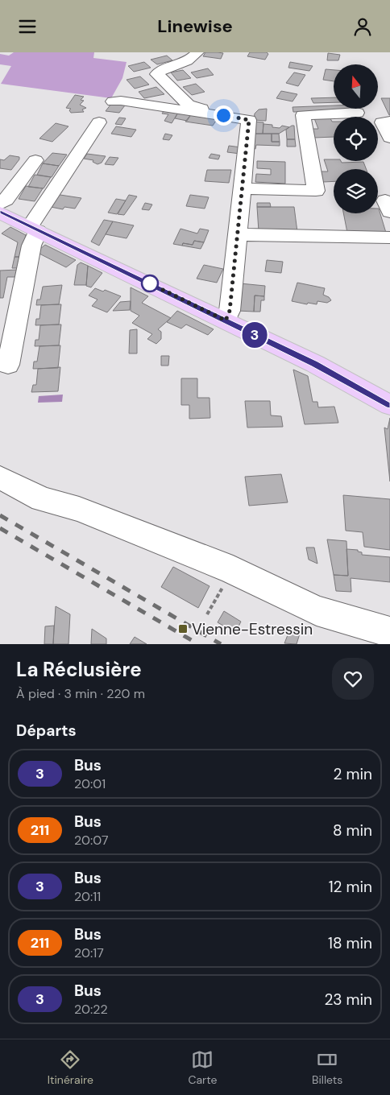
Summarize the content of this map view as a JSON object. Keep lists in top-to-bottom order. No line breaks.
{"places":{"transit":["Vienne-Estressin"]},"lines":["bus line 3"],"north":"top","page":{"header":"Linewise","on_map":"3","heading":[["La Réclusière","À pied · 3 min · 220 m"],"Départs"],"list":[{"mark":"3","name":"Bus","note":"20:01","value":"2 min"},{"mark":"211","name":"Bus","note":"20:07","value":"8 min"},{"mark":"3","name":"Bus","note":"20:11","value":"12 min"},{"mark":"211","name":"Bus","note":"20:17","value":"18 min"},{"mark":"3","name":"Bus","note":"20:22","value":"23 min"}],"tabs":["Itinéraire","Carte","Billets"]}}
